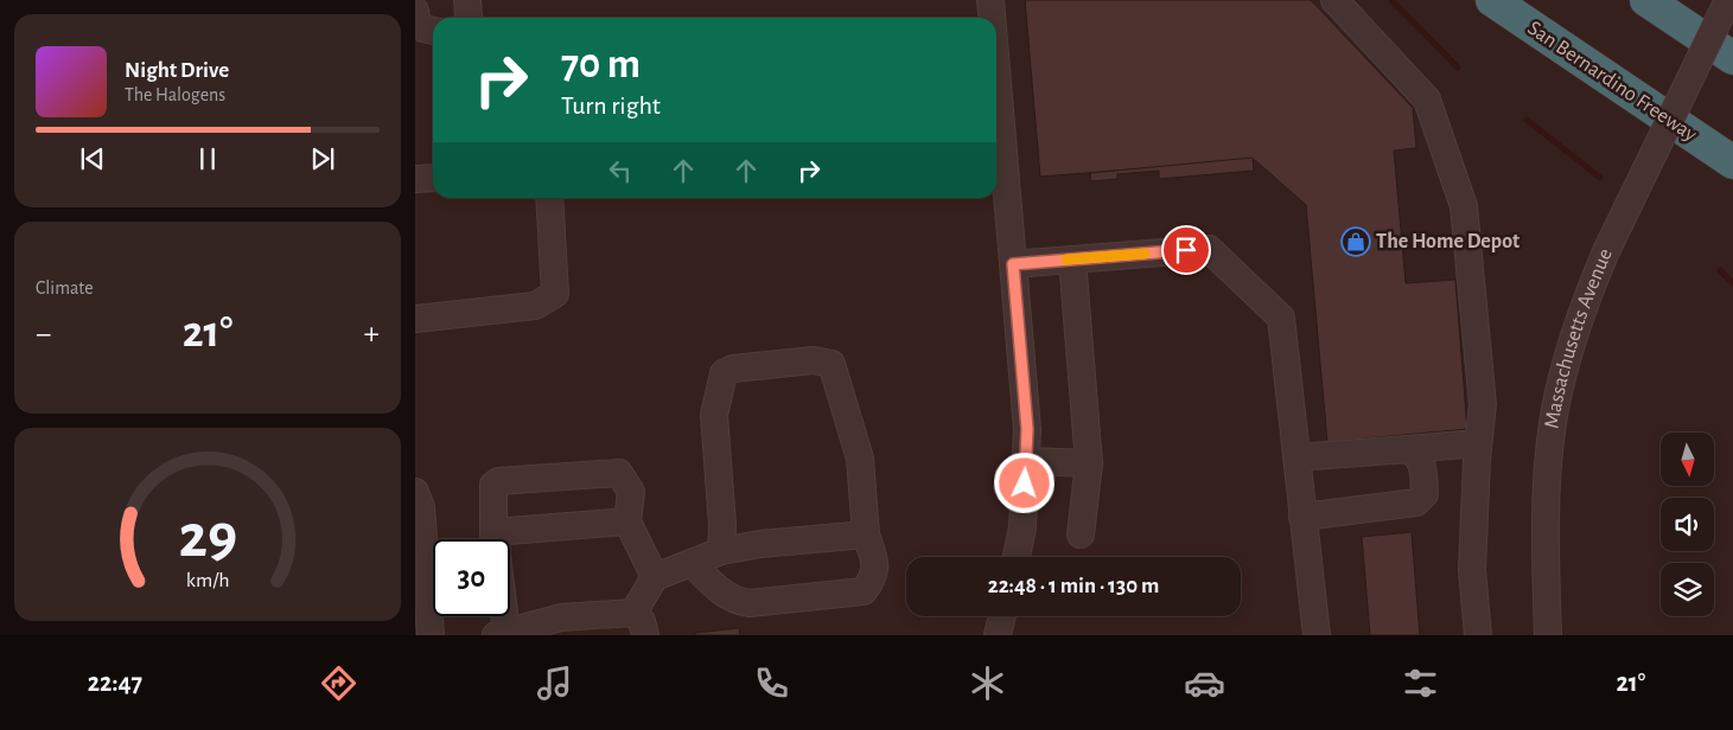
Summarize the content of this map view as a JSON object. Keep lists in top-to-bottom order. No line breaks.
{"streets":{"highway":["San Bernardino Freeway"],"street":["Massachusetts Avenue"]},"places":{"shop":["The Home Depot"]},"north":"bottom","page":{"turn":["70 m","Turn right"],"song":["Night Drive","The Halogens"],"tile":"Climate","heat":["−","21°","+"],"limit":"30","trip":"22:48 · 1 min · 130 m","tabs":["22:47","21°"],"gauge":["29","km/h"]}}
